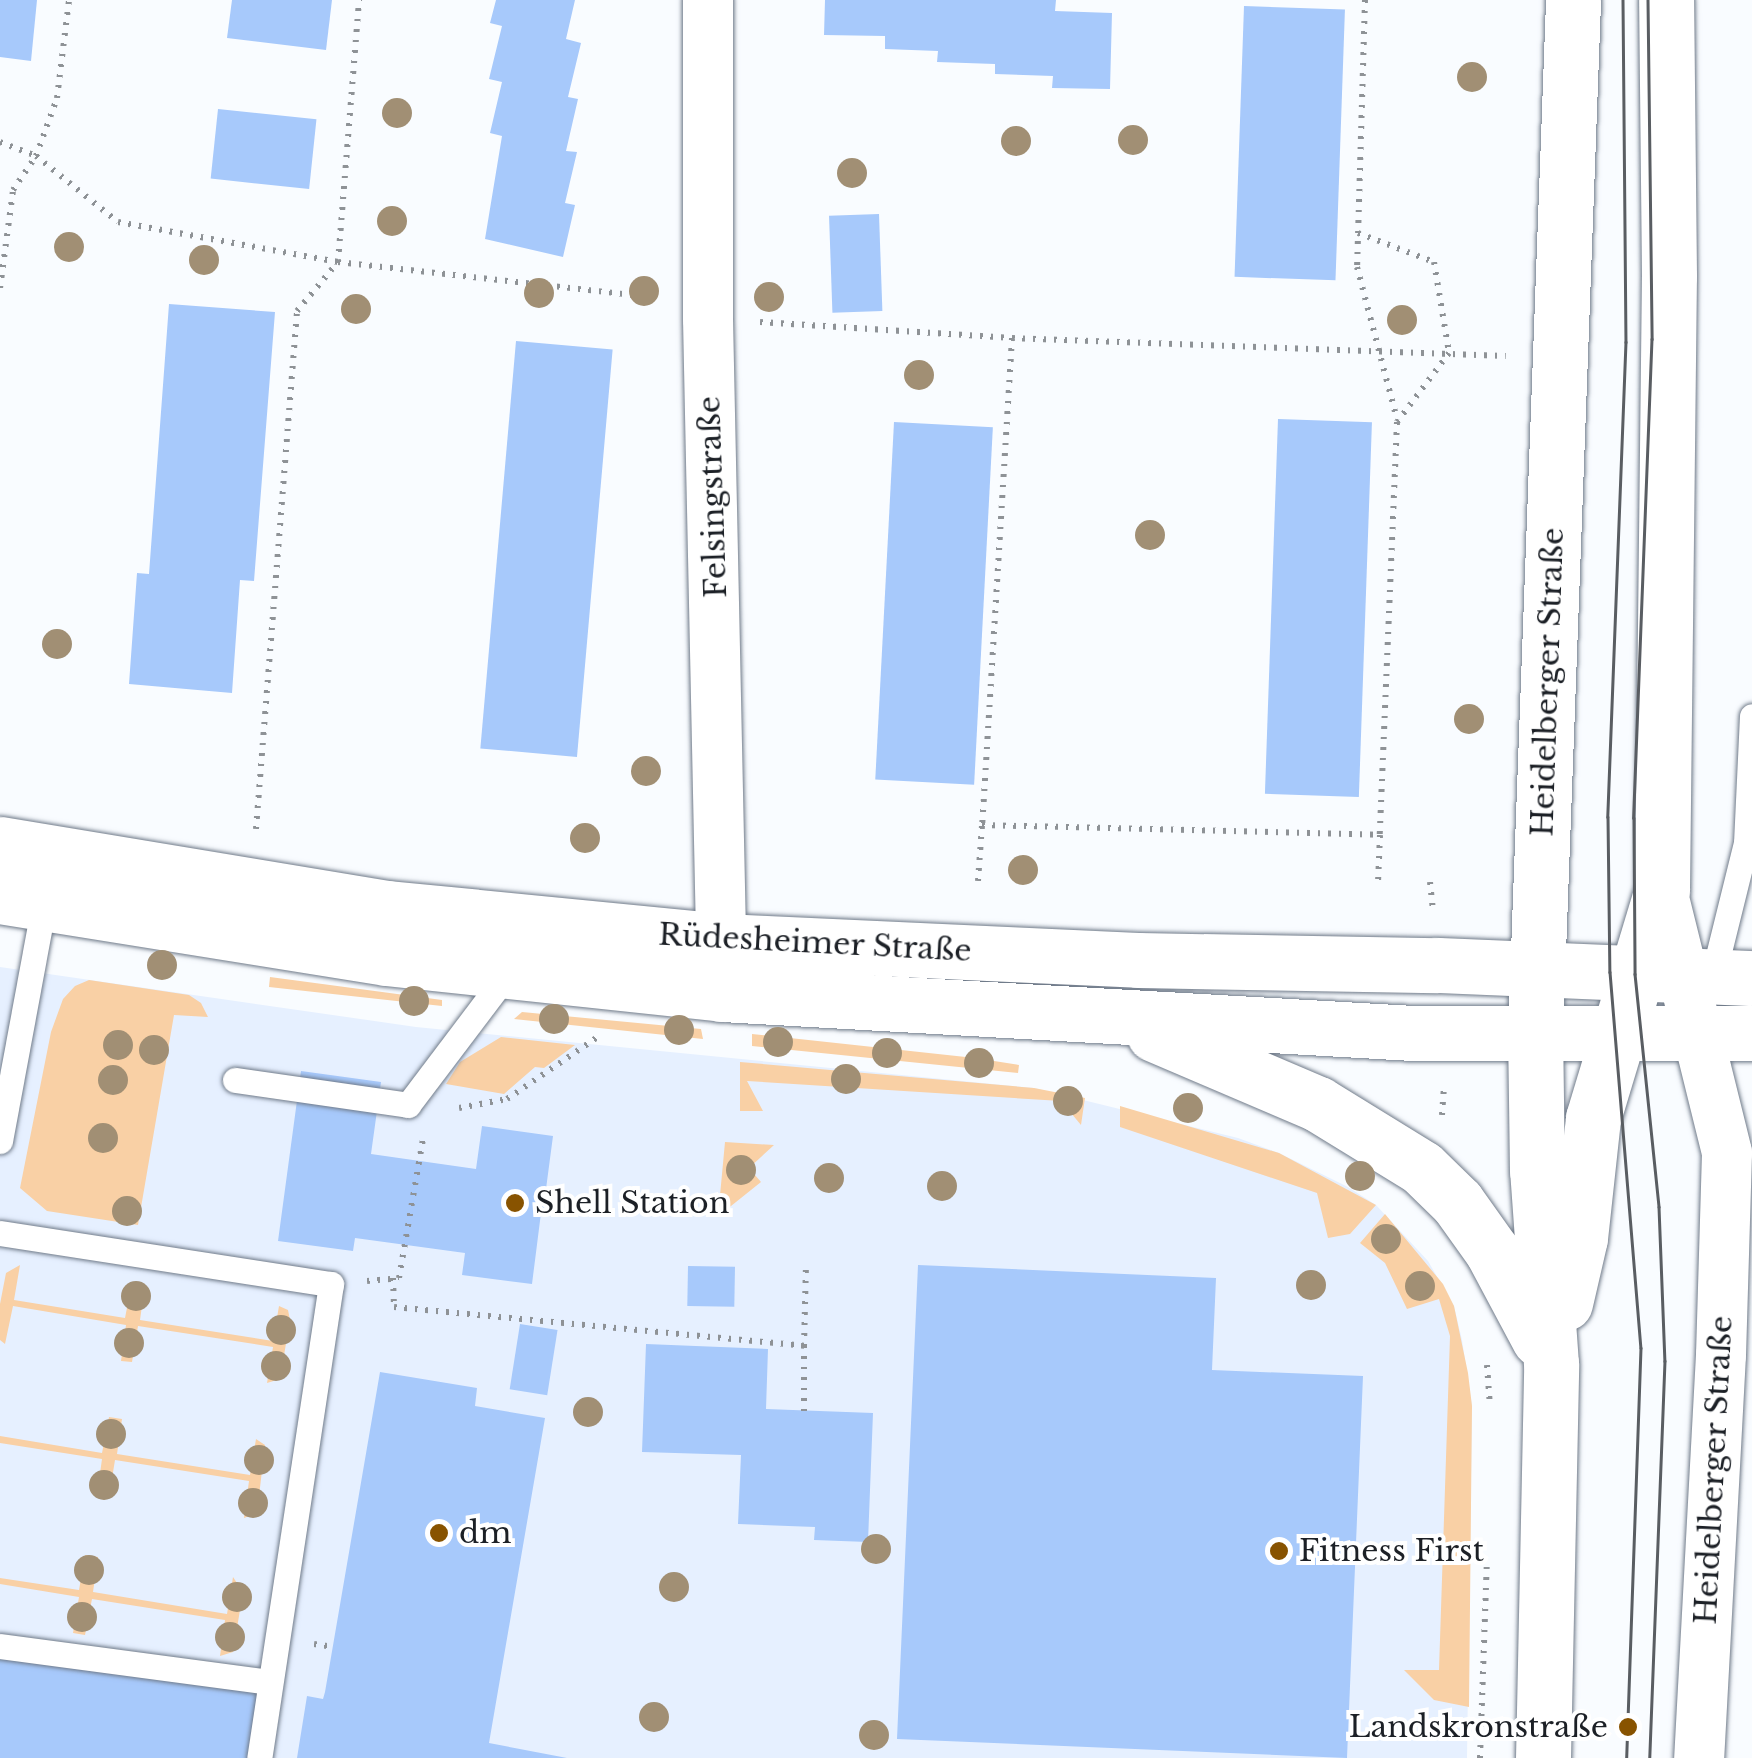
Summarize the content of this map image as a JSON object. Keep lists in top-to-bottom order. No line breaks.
{"streets":{"main road":["Heidelberger Straße","Rüdesheimer Straße"],"street":["Felsingstraße"]},"crossings":[["Felsingstraße","Rüdesheimer Straße"],["Heidelberger Straße","Rüdesheimer Straße"]],"places":["Shell Station","dm","Fitness First","Landskronstraße"]}
